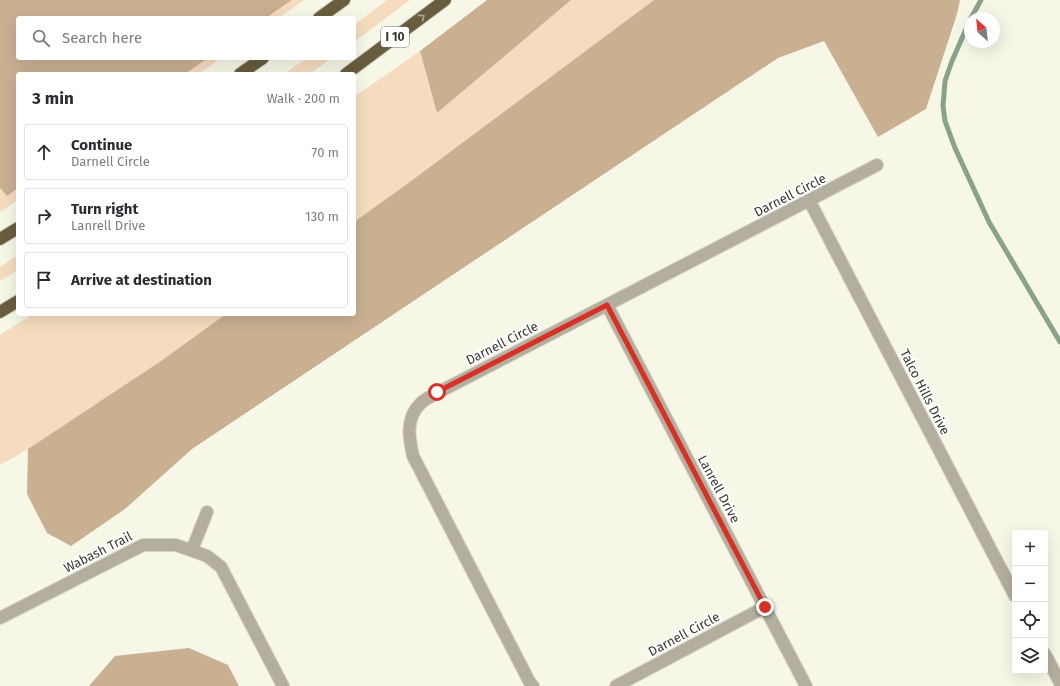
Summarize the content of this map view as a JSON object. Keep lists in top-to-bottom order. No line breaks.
{"streets":{"highway":["I 10"],"street":["Darnell Circle","Talco Hills Drive","Lanrell Drive","Wabash Trail"]},"crossings":[["Darnell Circle","Talco Hills Drive"],["Darnell Circle","Lanrell Drive"]],"north":"top left","page":{"search":"Search here","heading":["3 min","Walk · 200 m"],"list":[["Continue","Darnell Circle","70 m"],["Turn right","Lanrell Drive","130 m"],"Arrive at destination"],"map_buttons":["+","−"]}}
